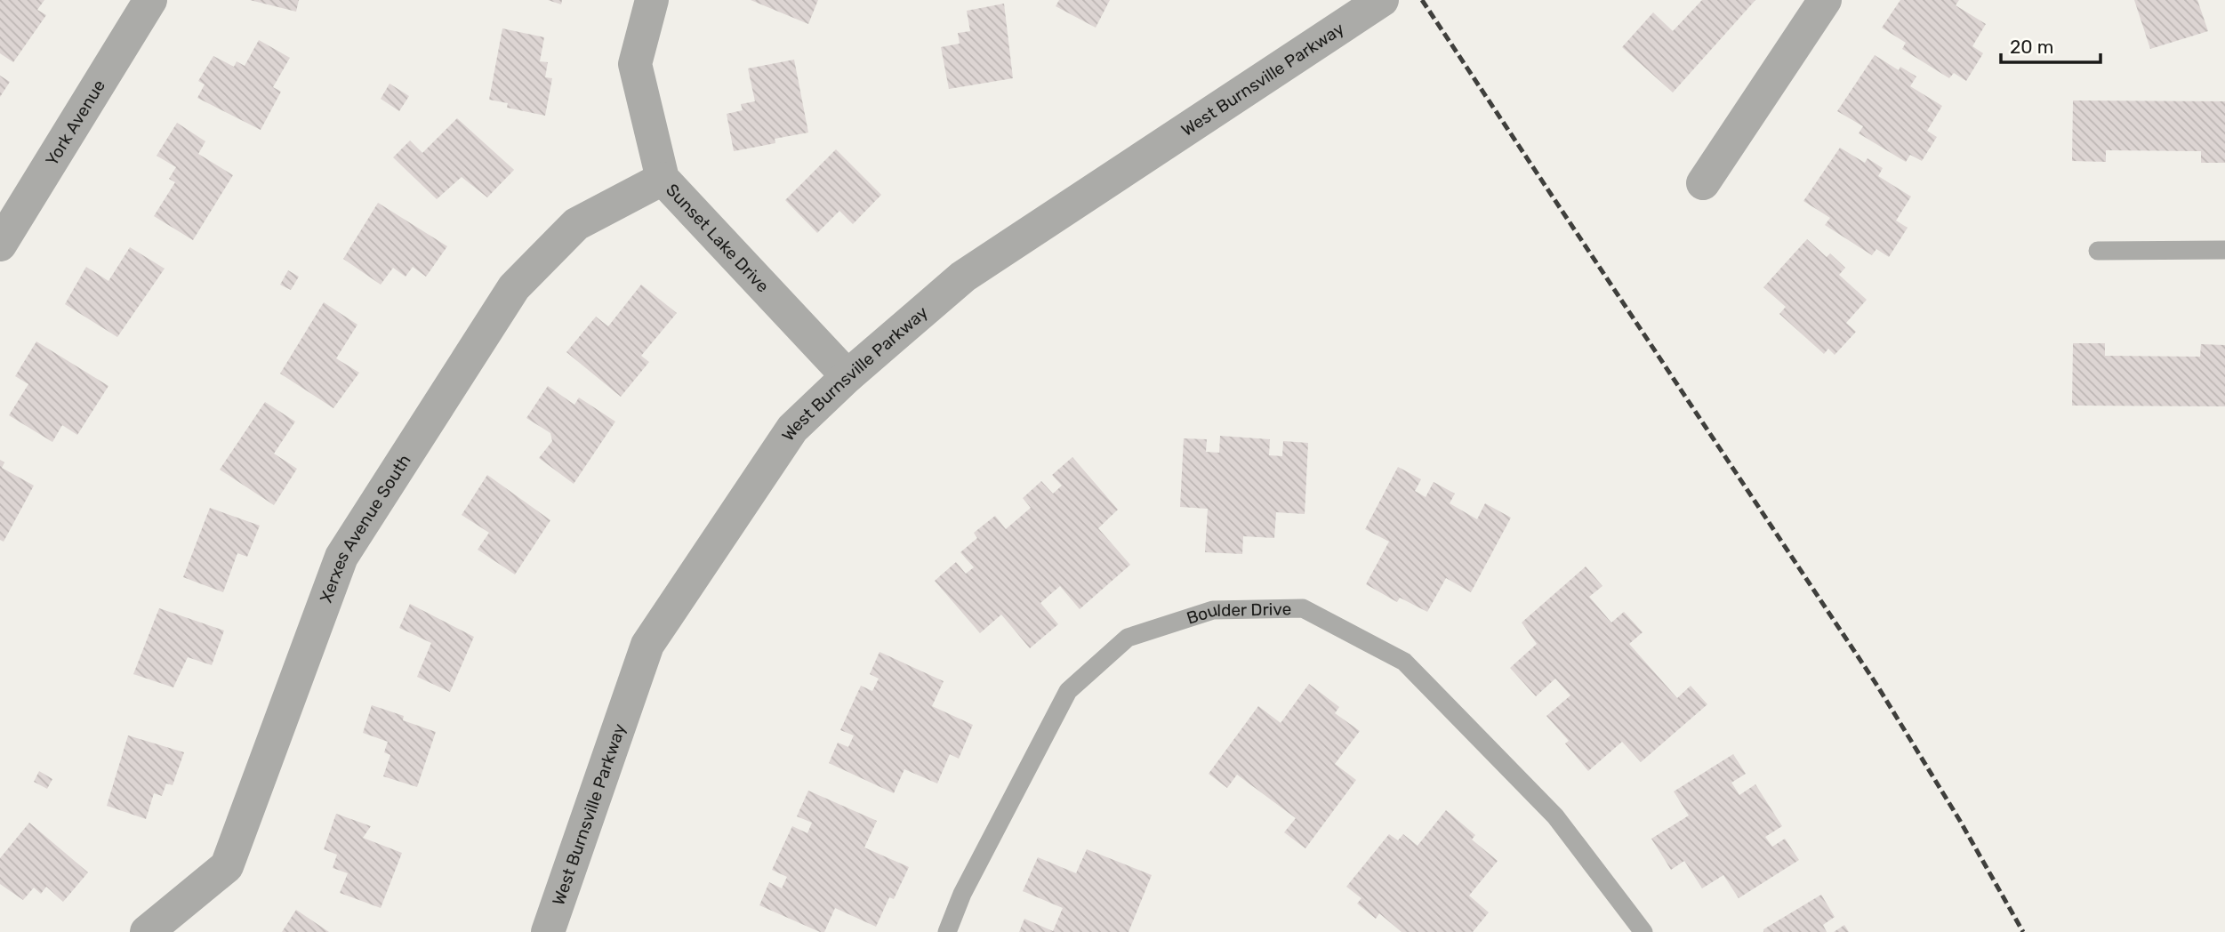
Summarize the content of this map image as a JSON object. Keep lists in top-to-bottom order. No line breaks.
{"streets":{"street":["West Burnsville Parkway","York Avenue","Sunset Lake Drive","Xerxes Avenue South"],"lane":["Boulder Drive"]},"crossings":[["West Burnsville Parkway","Sunset Lake Drive"],["Sunset Lake Drive","Xerxes Avenue South"]],"scale_bar":"20 m"}
